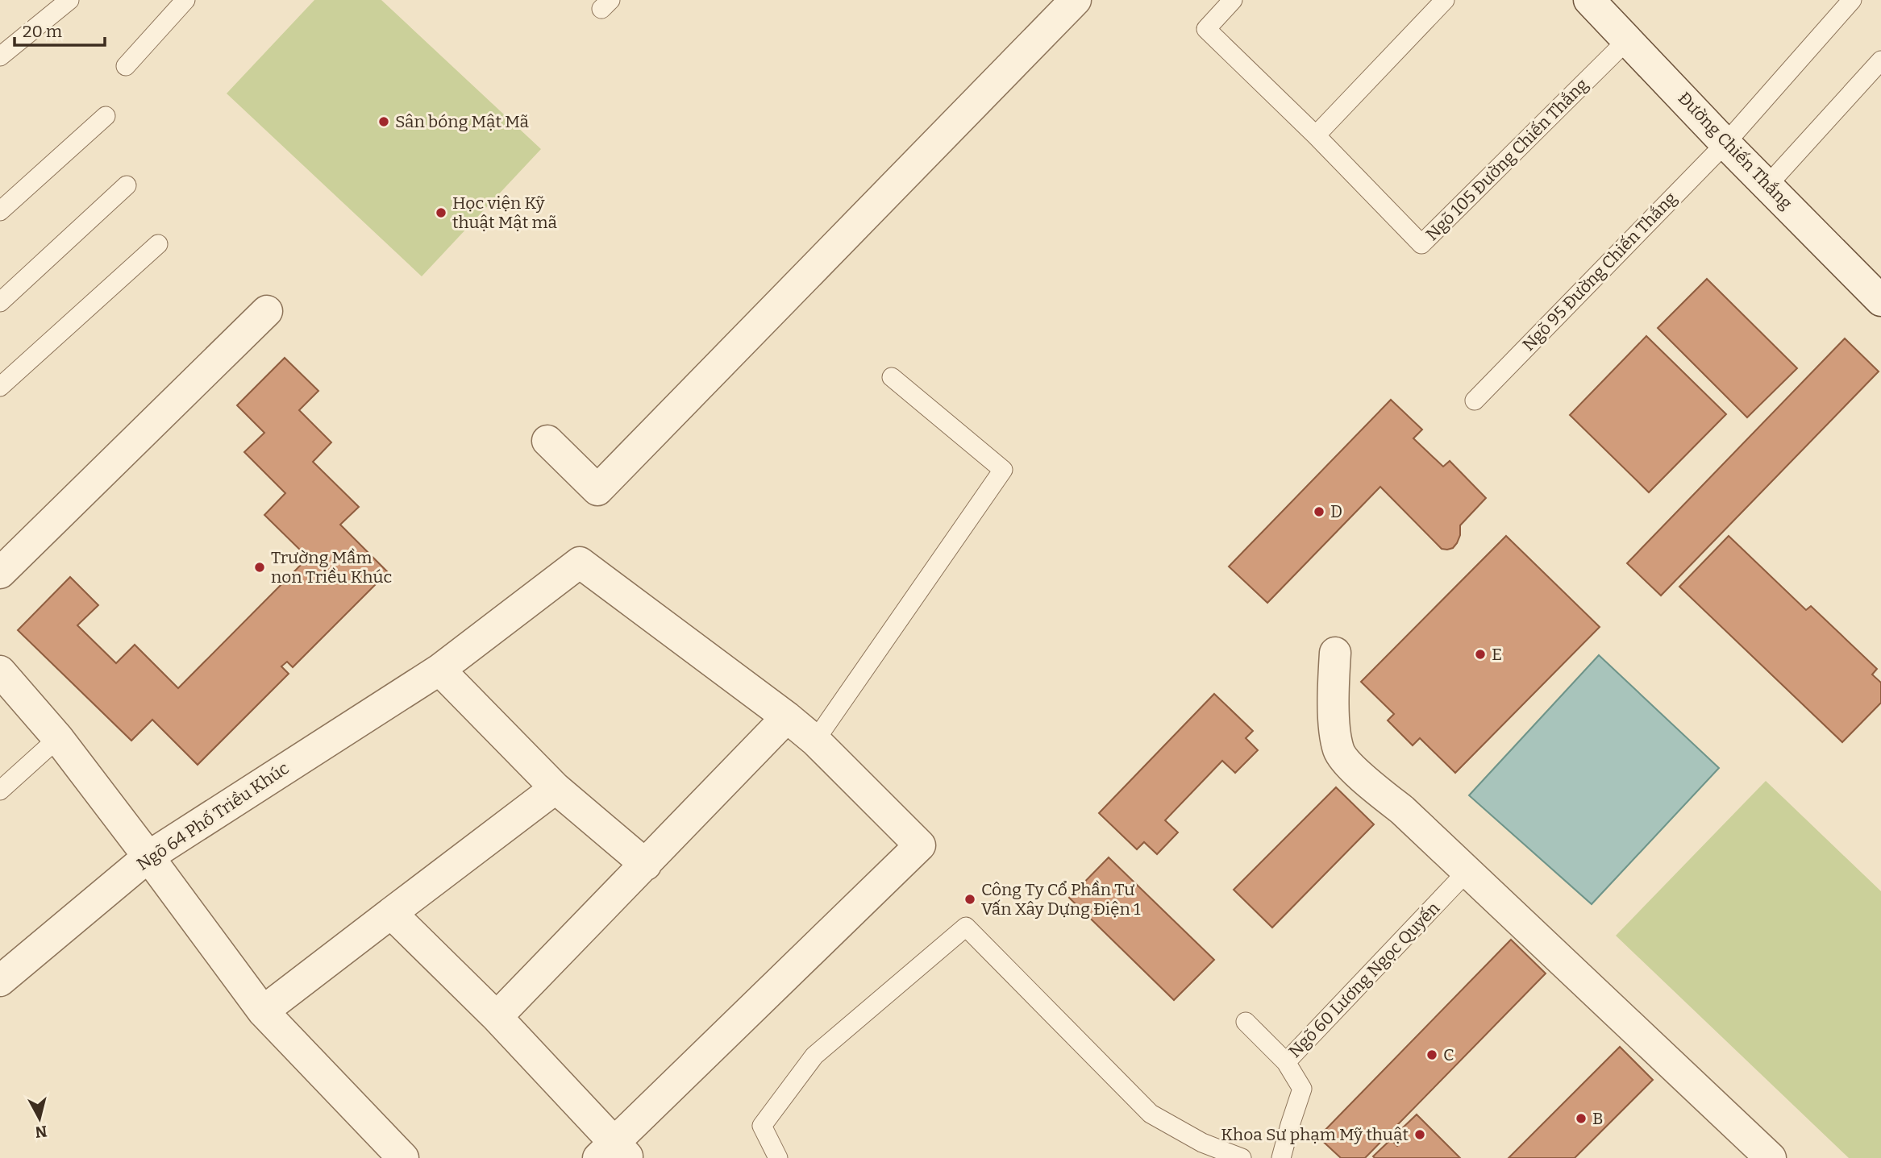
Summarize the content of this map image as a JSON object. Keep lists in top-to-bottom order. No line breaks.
{"streets":{"street":["Đường Chiến Thắng","Ngõ 64 Phố Triều Khúc"],"lane":["Ngõ 105 Đường Chiến Thắng","Ngõ 95 Đường Chiến Thắng","Ngõ 60 Lương Ngọc Quyến"]},"crossings":[["Đường Chiến Thắng","Ngõ 105 Đường Chiến Thắng"],["Đường Chiến Thắng","Ngõ 95 Đường Chiến Thắng"]],"places":["Sân bóng Mật Mã","Học viện Kỹ thuật Mật mã","D","Trường Mầm non Triều Khúc","E","Công Ty Cổ Phần Tư Vấn Xây Dựng Điện 1","C","B","Khoa Sư phạm Mỹ thuật"],"scale_bar":"20 m","north":"bottom"}
